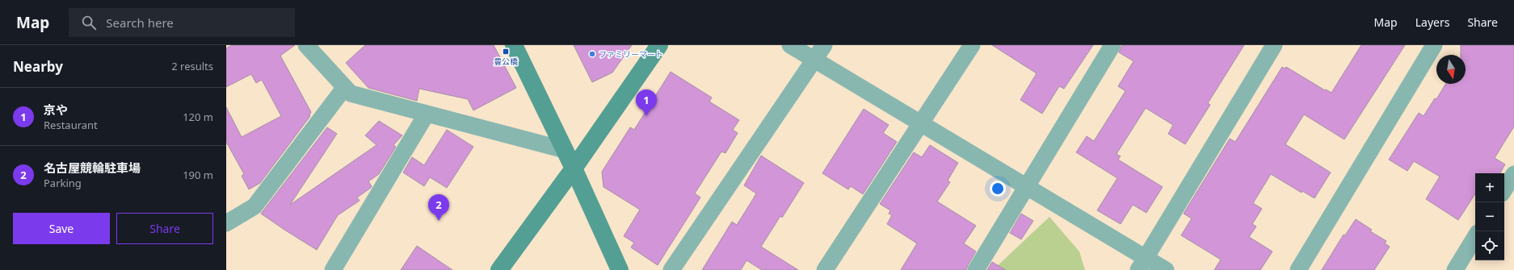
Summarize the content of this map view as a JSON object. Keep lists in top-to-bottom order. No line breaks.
{"places":{"transit":["豊公橋"],"other":["ファミリーマート"]},"north":"bottom","page":{"header":"Map","search":"Search here","nav":["Map","Layers","Share"],"heading":["Nearby","2 results"],"list":[{"mark":"1","name":"京や","note":"Restaurant","value":"120 m"},{"mark":"2","name":"名古屋競輪駐車場","note":"Parking","value":"190 m"}],"pins":["1","2"],"map_buttons":["+","−"],"buttons":["Save","Share"]}}
